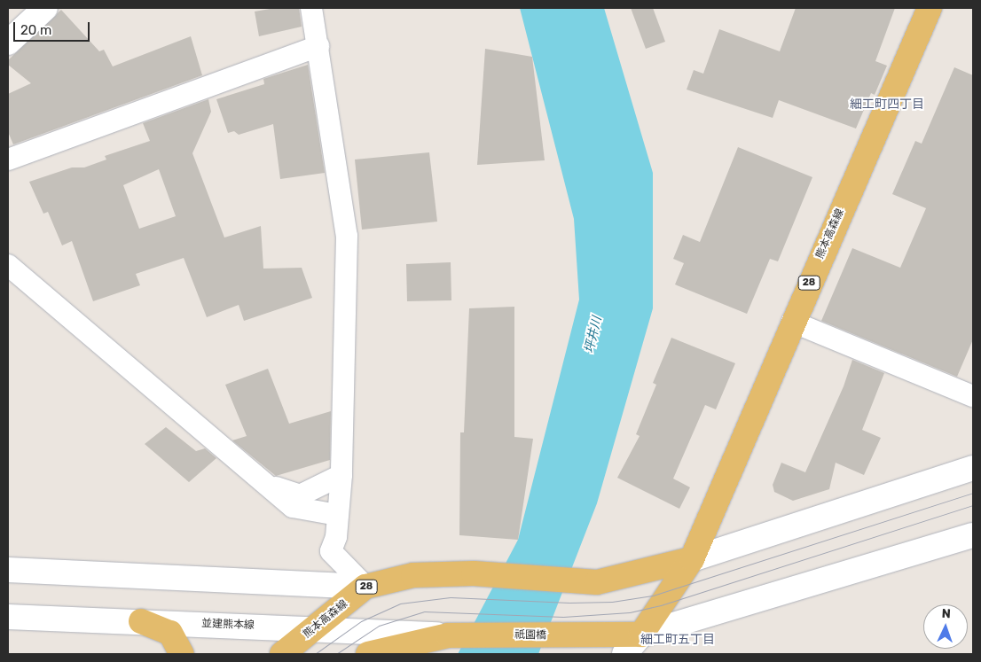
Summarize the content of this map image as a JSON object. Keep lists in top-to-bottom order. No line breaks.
{"streets":{"main road":["熊本高森線","28","並建熊本線","祇園橋"]},"crossings":[["熊本高森線","並建熊本線"],["熊本高森線","祇園橋"],["並建熊本線","祇園橋"]],"districts":["細工町四丁目","細工町五丁目"],"water":["坪井川"],"scale_bar":"20 m","north":"top"}
